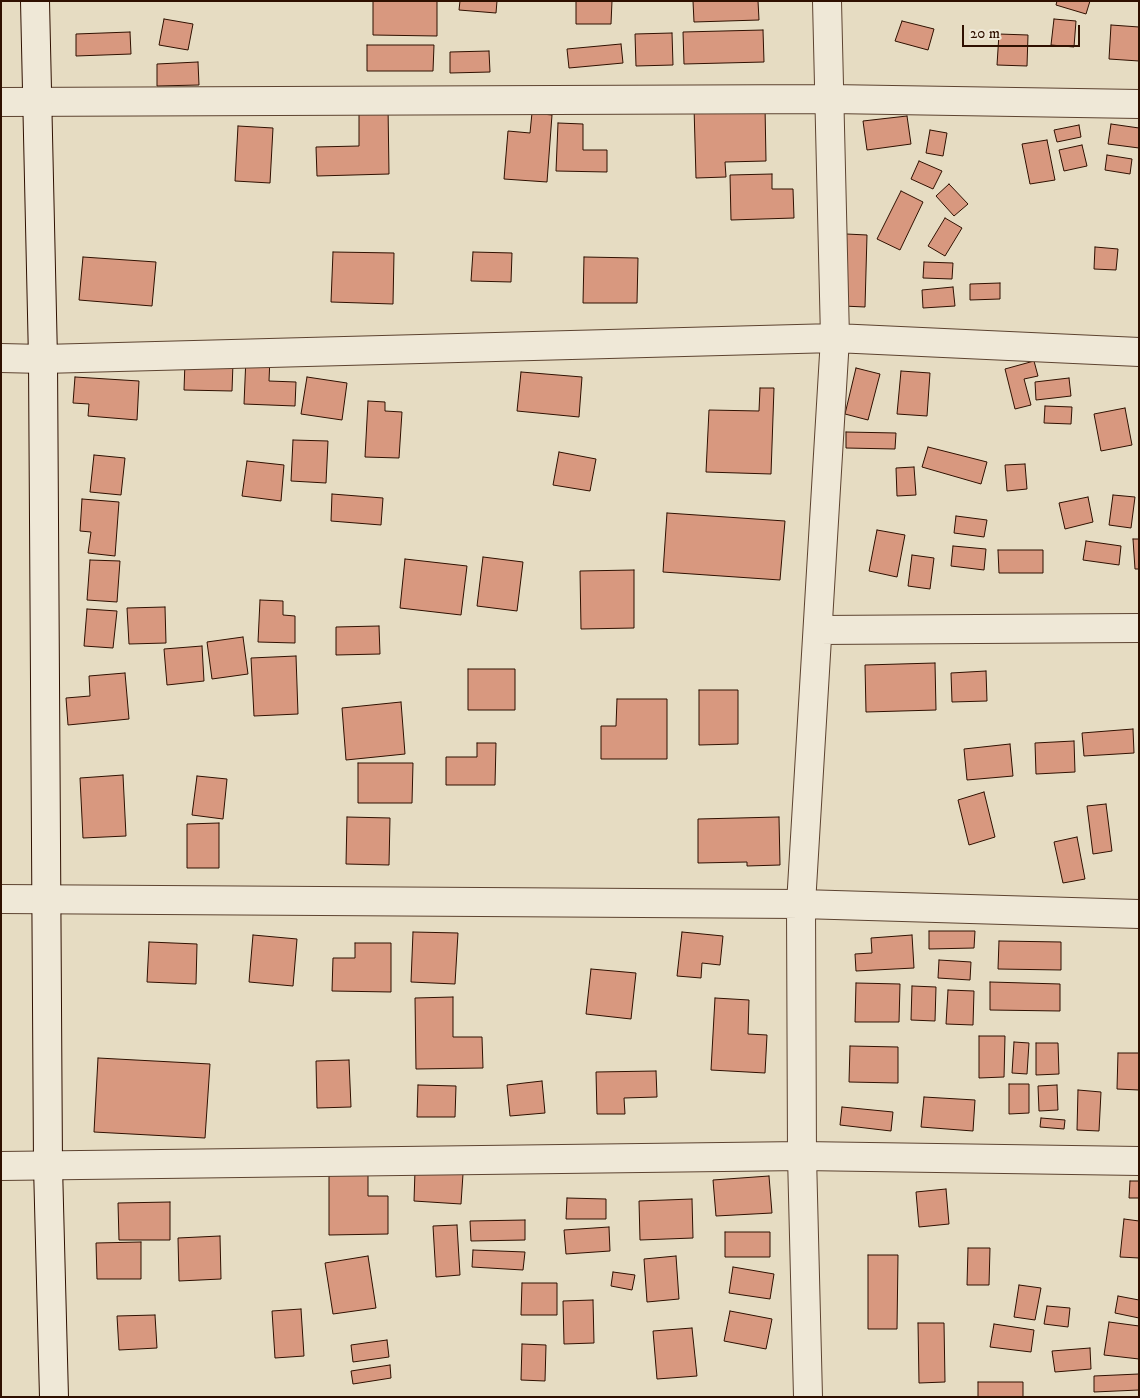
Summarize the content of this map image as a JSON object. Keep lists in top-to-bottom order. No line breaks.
{"scale_bar":"20 m"}
